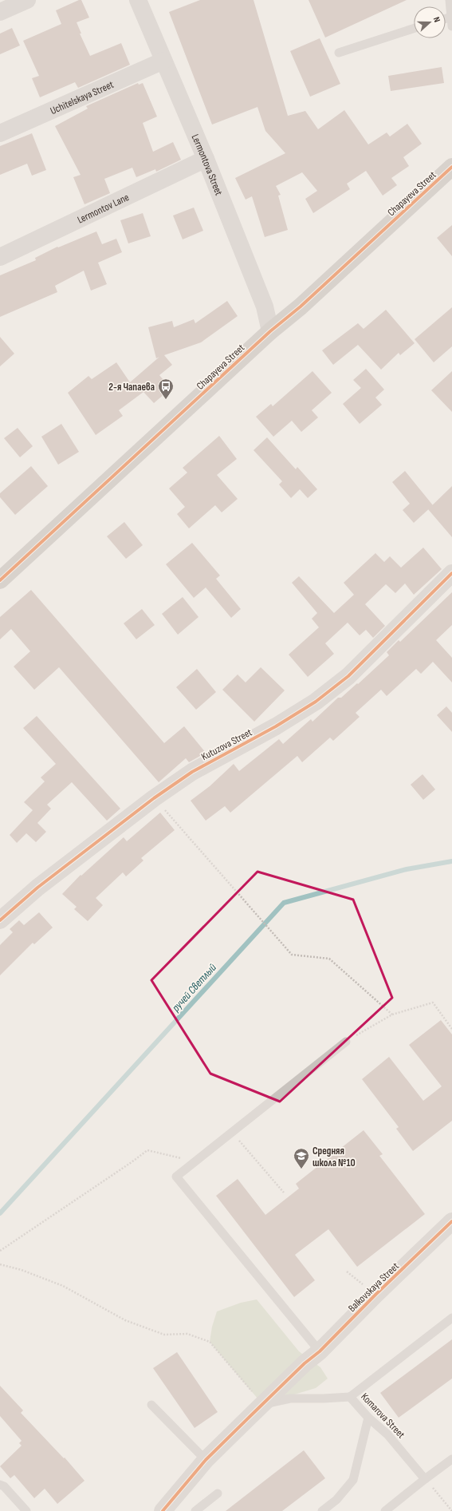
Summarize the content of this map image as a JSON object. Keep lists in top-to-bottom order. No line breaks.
{"streets":{"street":["Uchitelskaya Street","Lermontova Street","Chapayeva Street","Lermontov Lane","Kutuzova Street","Balkovskaya Street"],"lane":["Komarova Street"]},"crossings":[["Uchitelskaya Street","Lermontova Street"],["Lermontova Street","Chapayeva Street"],["Lermontova Street","Lermontov Lane"]],"water":["ручей Светлый"],"places":{"bus stop":["2-я Чапаева"],"school or university":["Средняя школа №10"]},"north":"right"}
